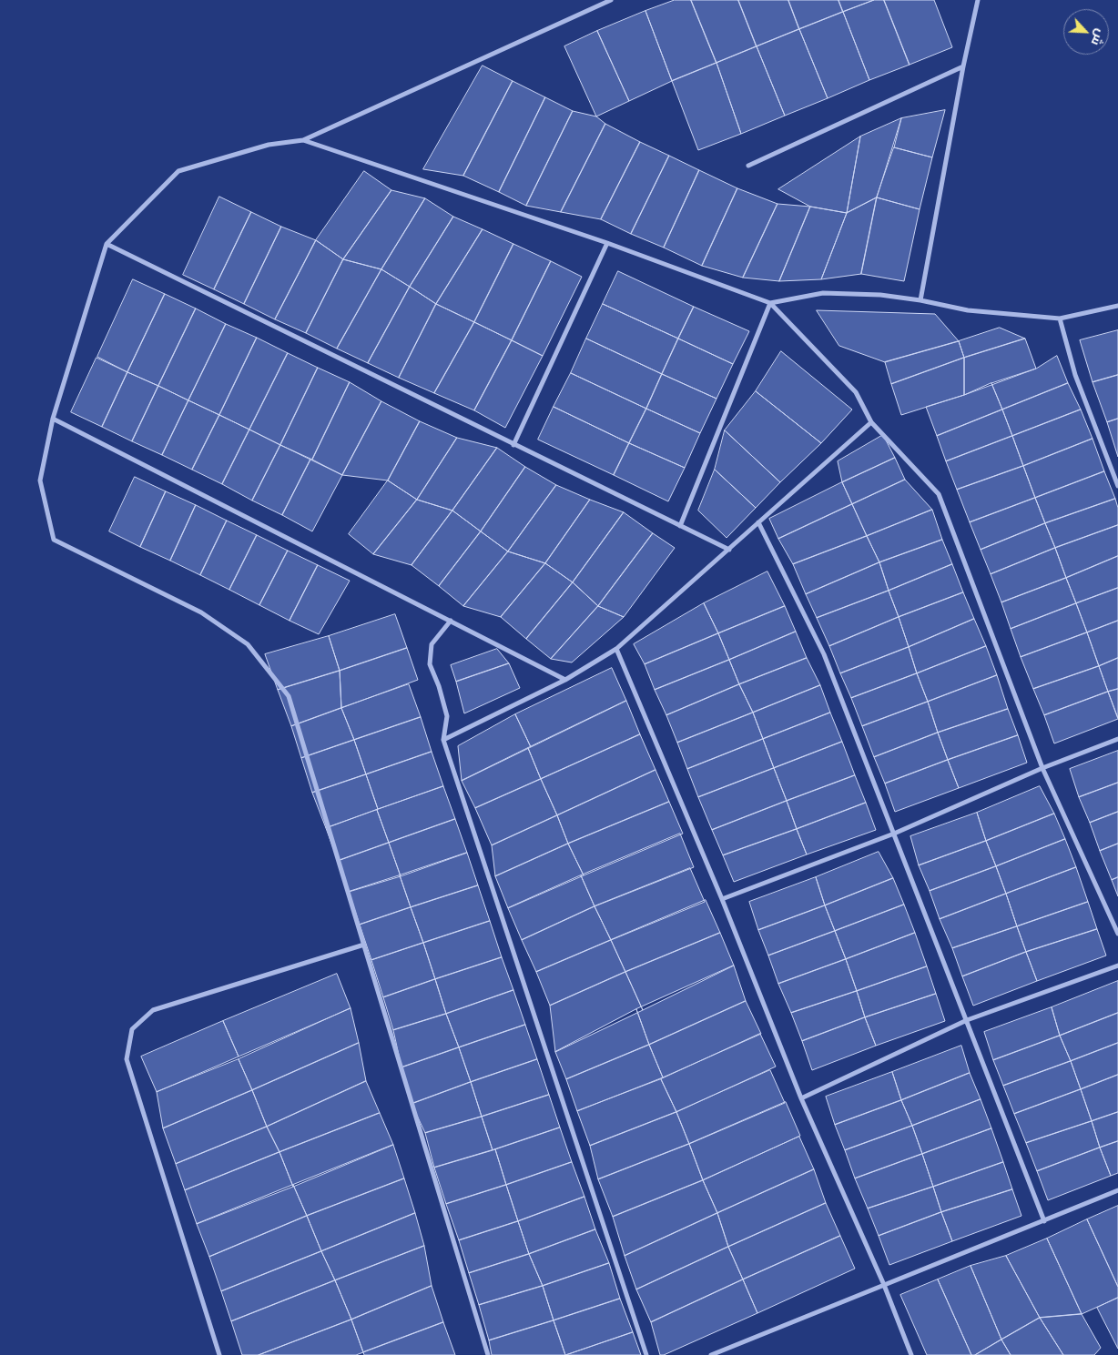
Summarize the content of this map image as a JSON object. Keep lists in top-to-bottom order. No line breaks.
{"north":"bottom right"}
